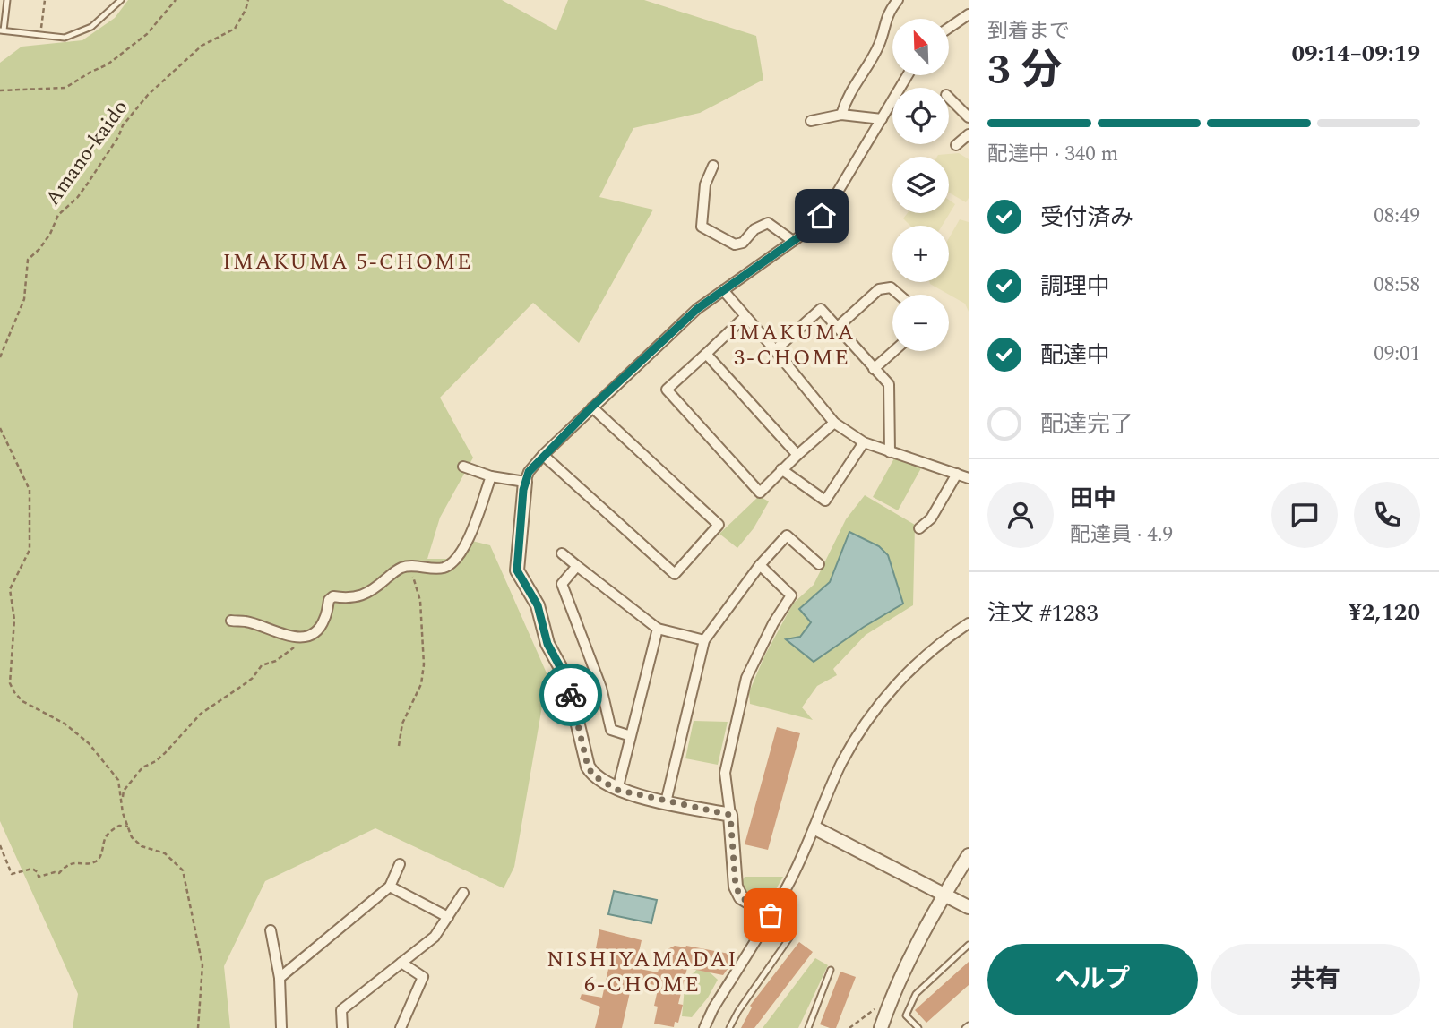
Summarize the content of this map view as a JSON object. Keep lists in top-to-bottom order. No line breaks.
{"streets":{"path":["Amano-kaido"]},"districts":["IMAKUMA 5-CHOME","IMAKUMA 3-CHOME","NISHIYAMADAI 6-CHOME"],"north":"top left","page":{"heading":["3 分","到着まで","09:14–09:19"],"panel":["田中","配達員 · 4.9","注文 #1283","¥2,120"],"map_buttons":["+","−"],"bar":"配達中 · 340 m","list":[["受付済み","08:49"],["調理中","08:58"],["配達中","09:01"],"配達完了"],"buttons":["ヘルプ","共有"]}}
